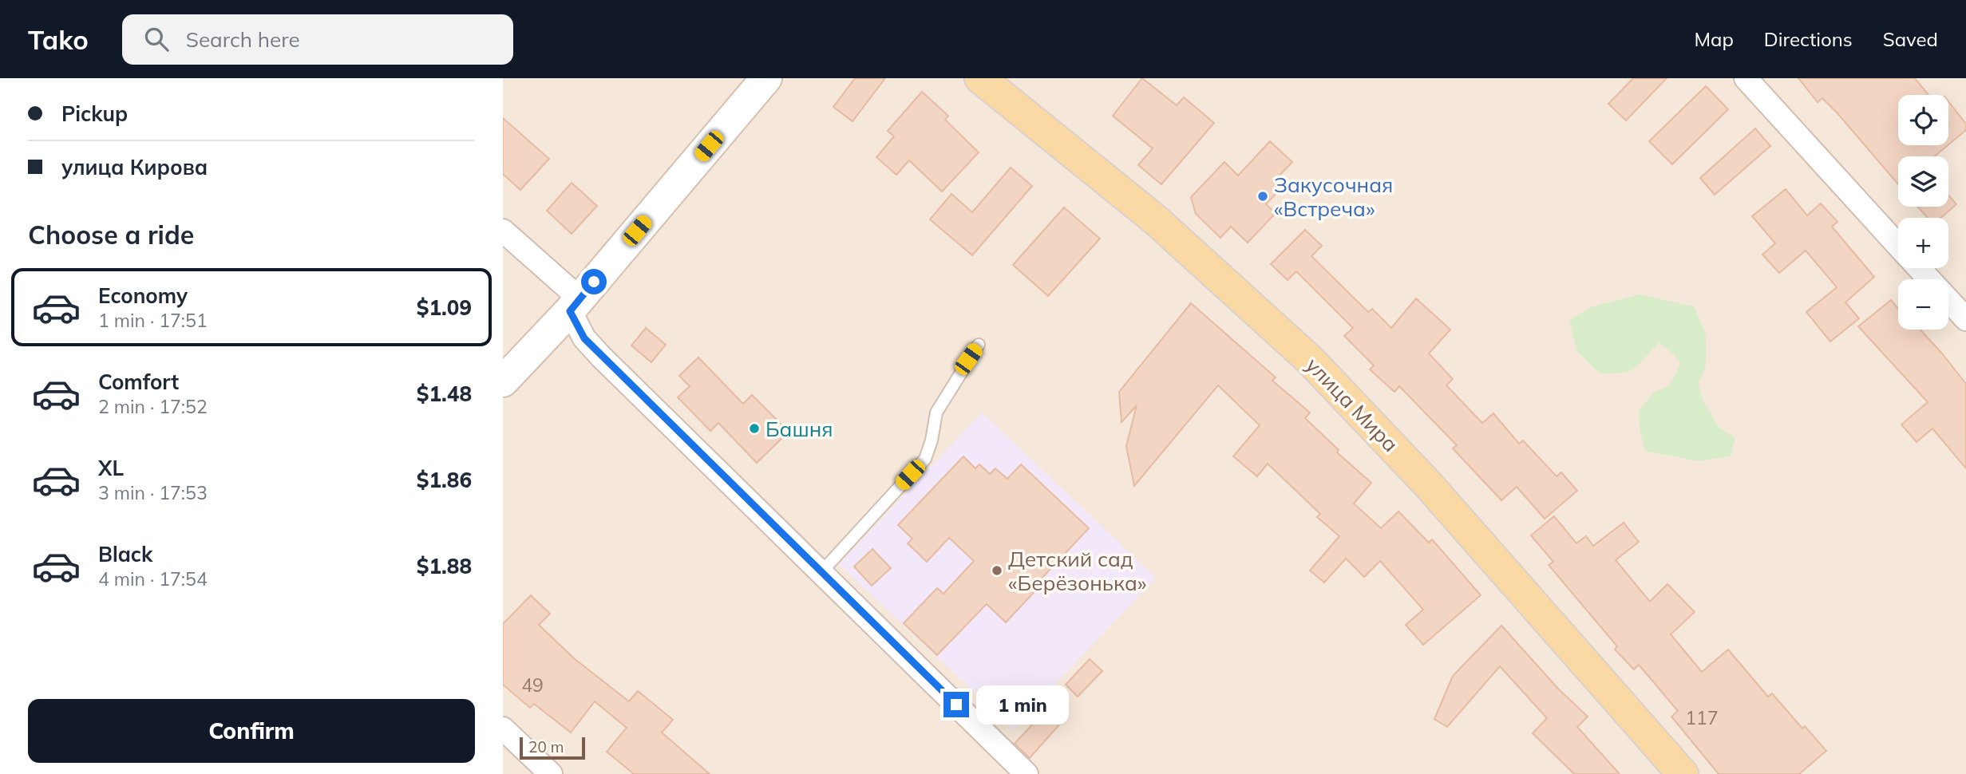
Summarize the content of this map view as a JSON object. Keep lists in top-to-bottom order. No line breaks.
{"streets":{"main road":["улица Мира"]},"places":["Закусочная «Встреча»","Башня","Детский сад «Берёзонька»"],"house_numbers":["49","117"],"scale_bar":"20 m","page":{"header":"Tako","search":"Search here","nav":["Map","Directions","Saved"],"banner":["Pickup","улица Кирова"],"map_buttons":["+","−"],"heading":"Choose a ride","list":[{"name":"Economy","note":"1 min · 17:51","value":"$1.09"},{"name":"Comfort","note":"2 min · 17:52","value":"$1.48"},{"name":"XL","note":"3 min · 17:53","value":"$1.86"},{"name":"Black","note":"4 min · 17:54","value":"$1.88"}],"bubble":"1 min","buttons":"Confirm","scale":"20 m"}}
